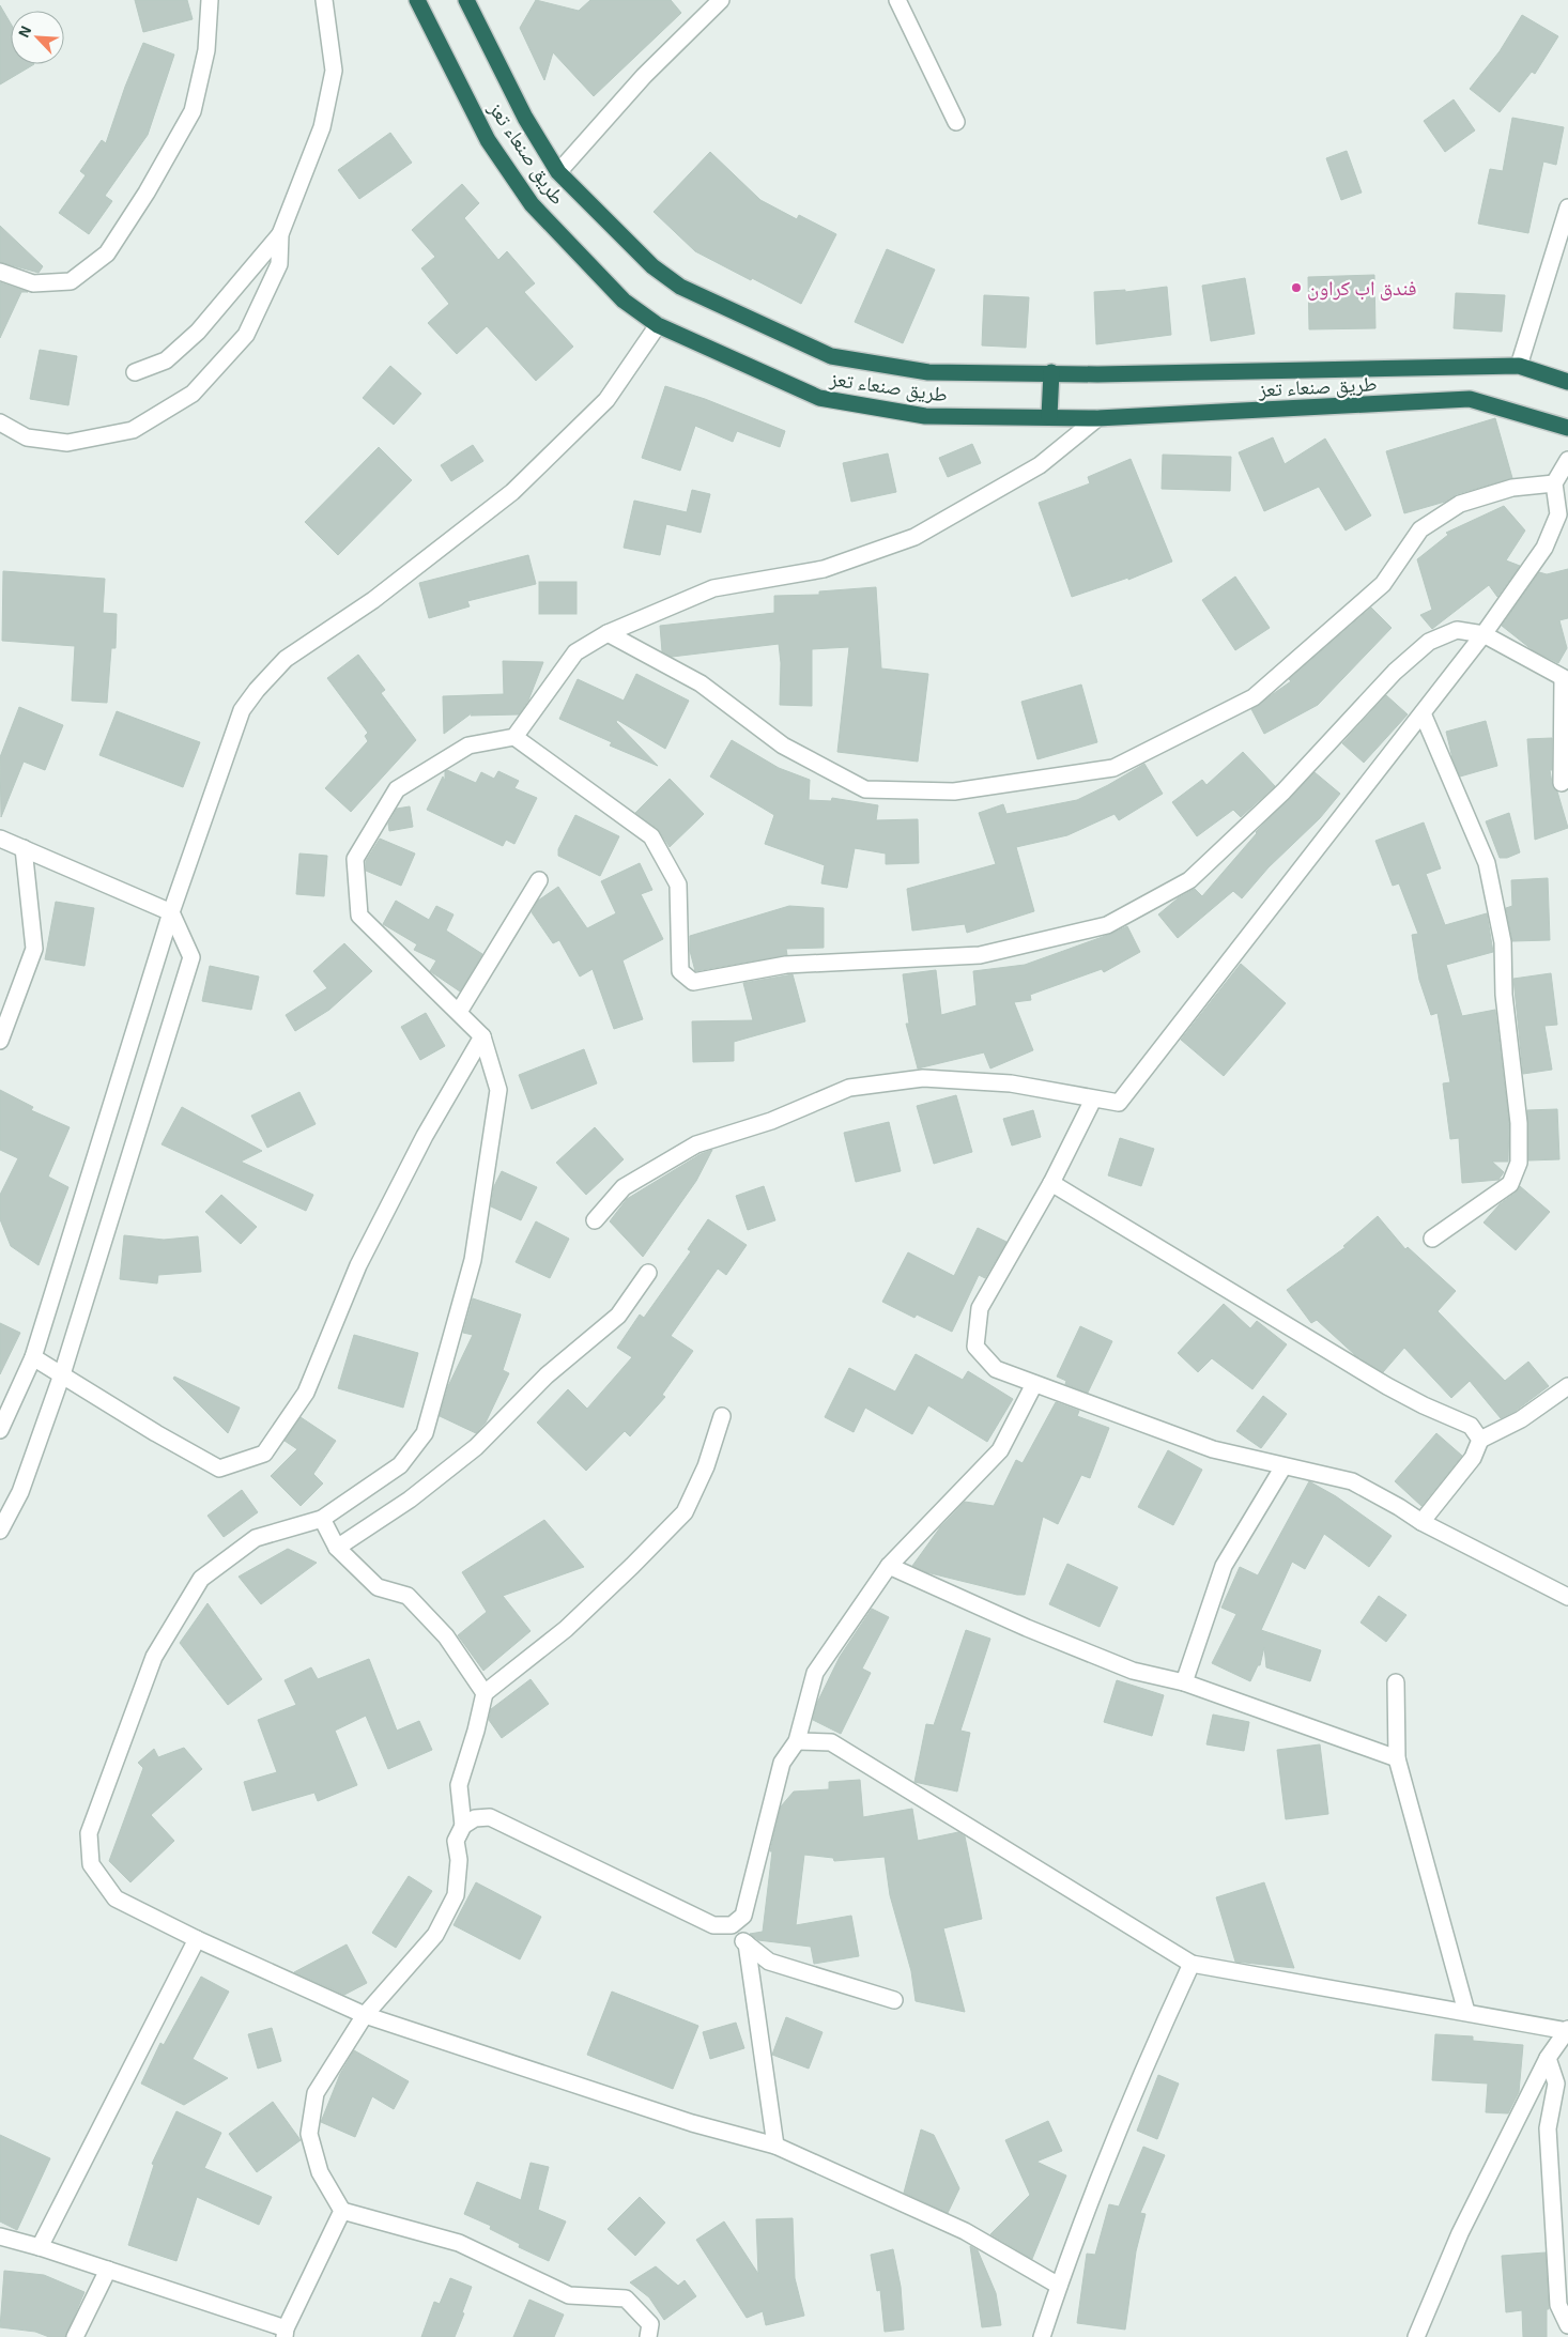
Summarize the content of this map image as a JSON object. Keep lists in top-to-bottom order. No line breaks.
{"streets":{"highway":["طريق صنعاء تعز"]},"places":["فندق اب كراون"],"north":"top left"}
